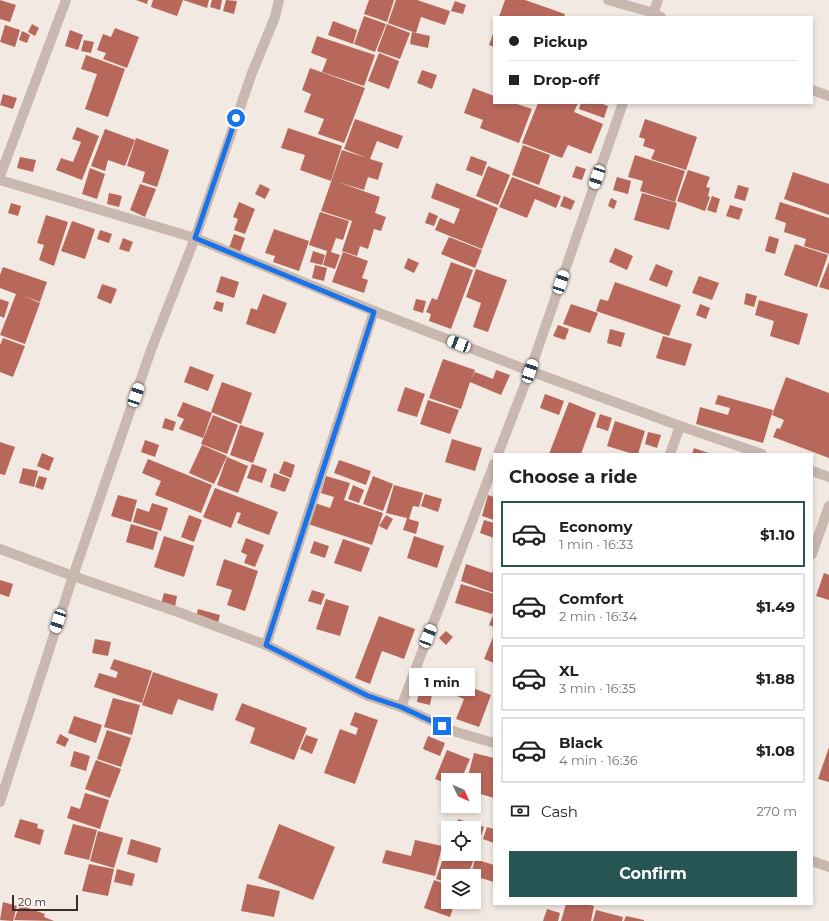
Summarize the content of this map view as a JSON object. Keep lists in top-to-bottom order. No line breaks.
{"scale_bar":"20 m","north":"bottom right","page":{"banner":["Pickup","Drop-off"],"heading":"Choose a ride","list":[{"name":"Economy","note":"1 min · 16:33","value":"$1.10"},{"name":"Comfort","note":"2 min · 16:34","value":"$1.49"},{"name":"XL","note":"3 min · 16:35","value":"$1.88"},{"name":"Black","note":"4 min · 16:36","value":"$1.08"}],"bubble":"1 min","pay":["Cash","270 m"],"buttons":"Confirm","scale":"20 m"}}
